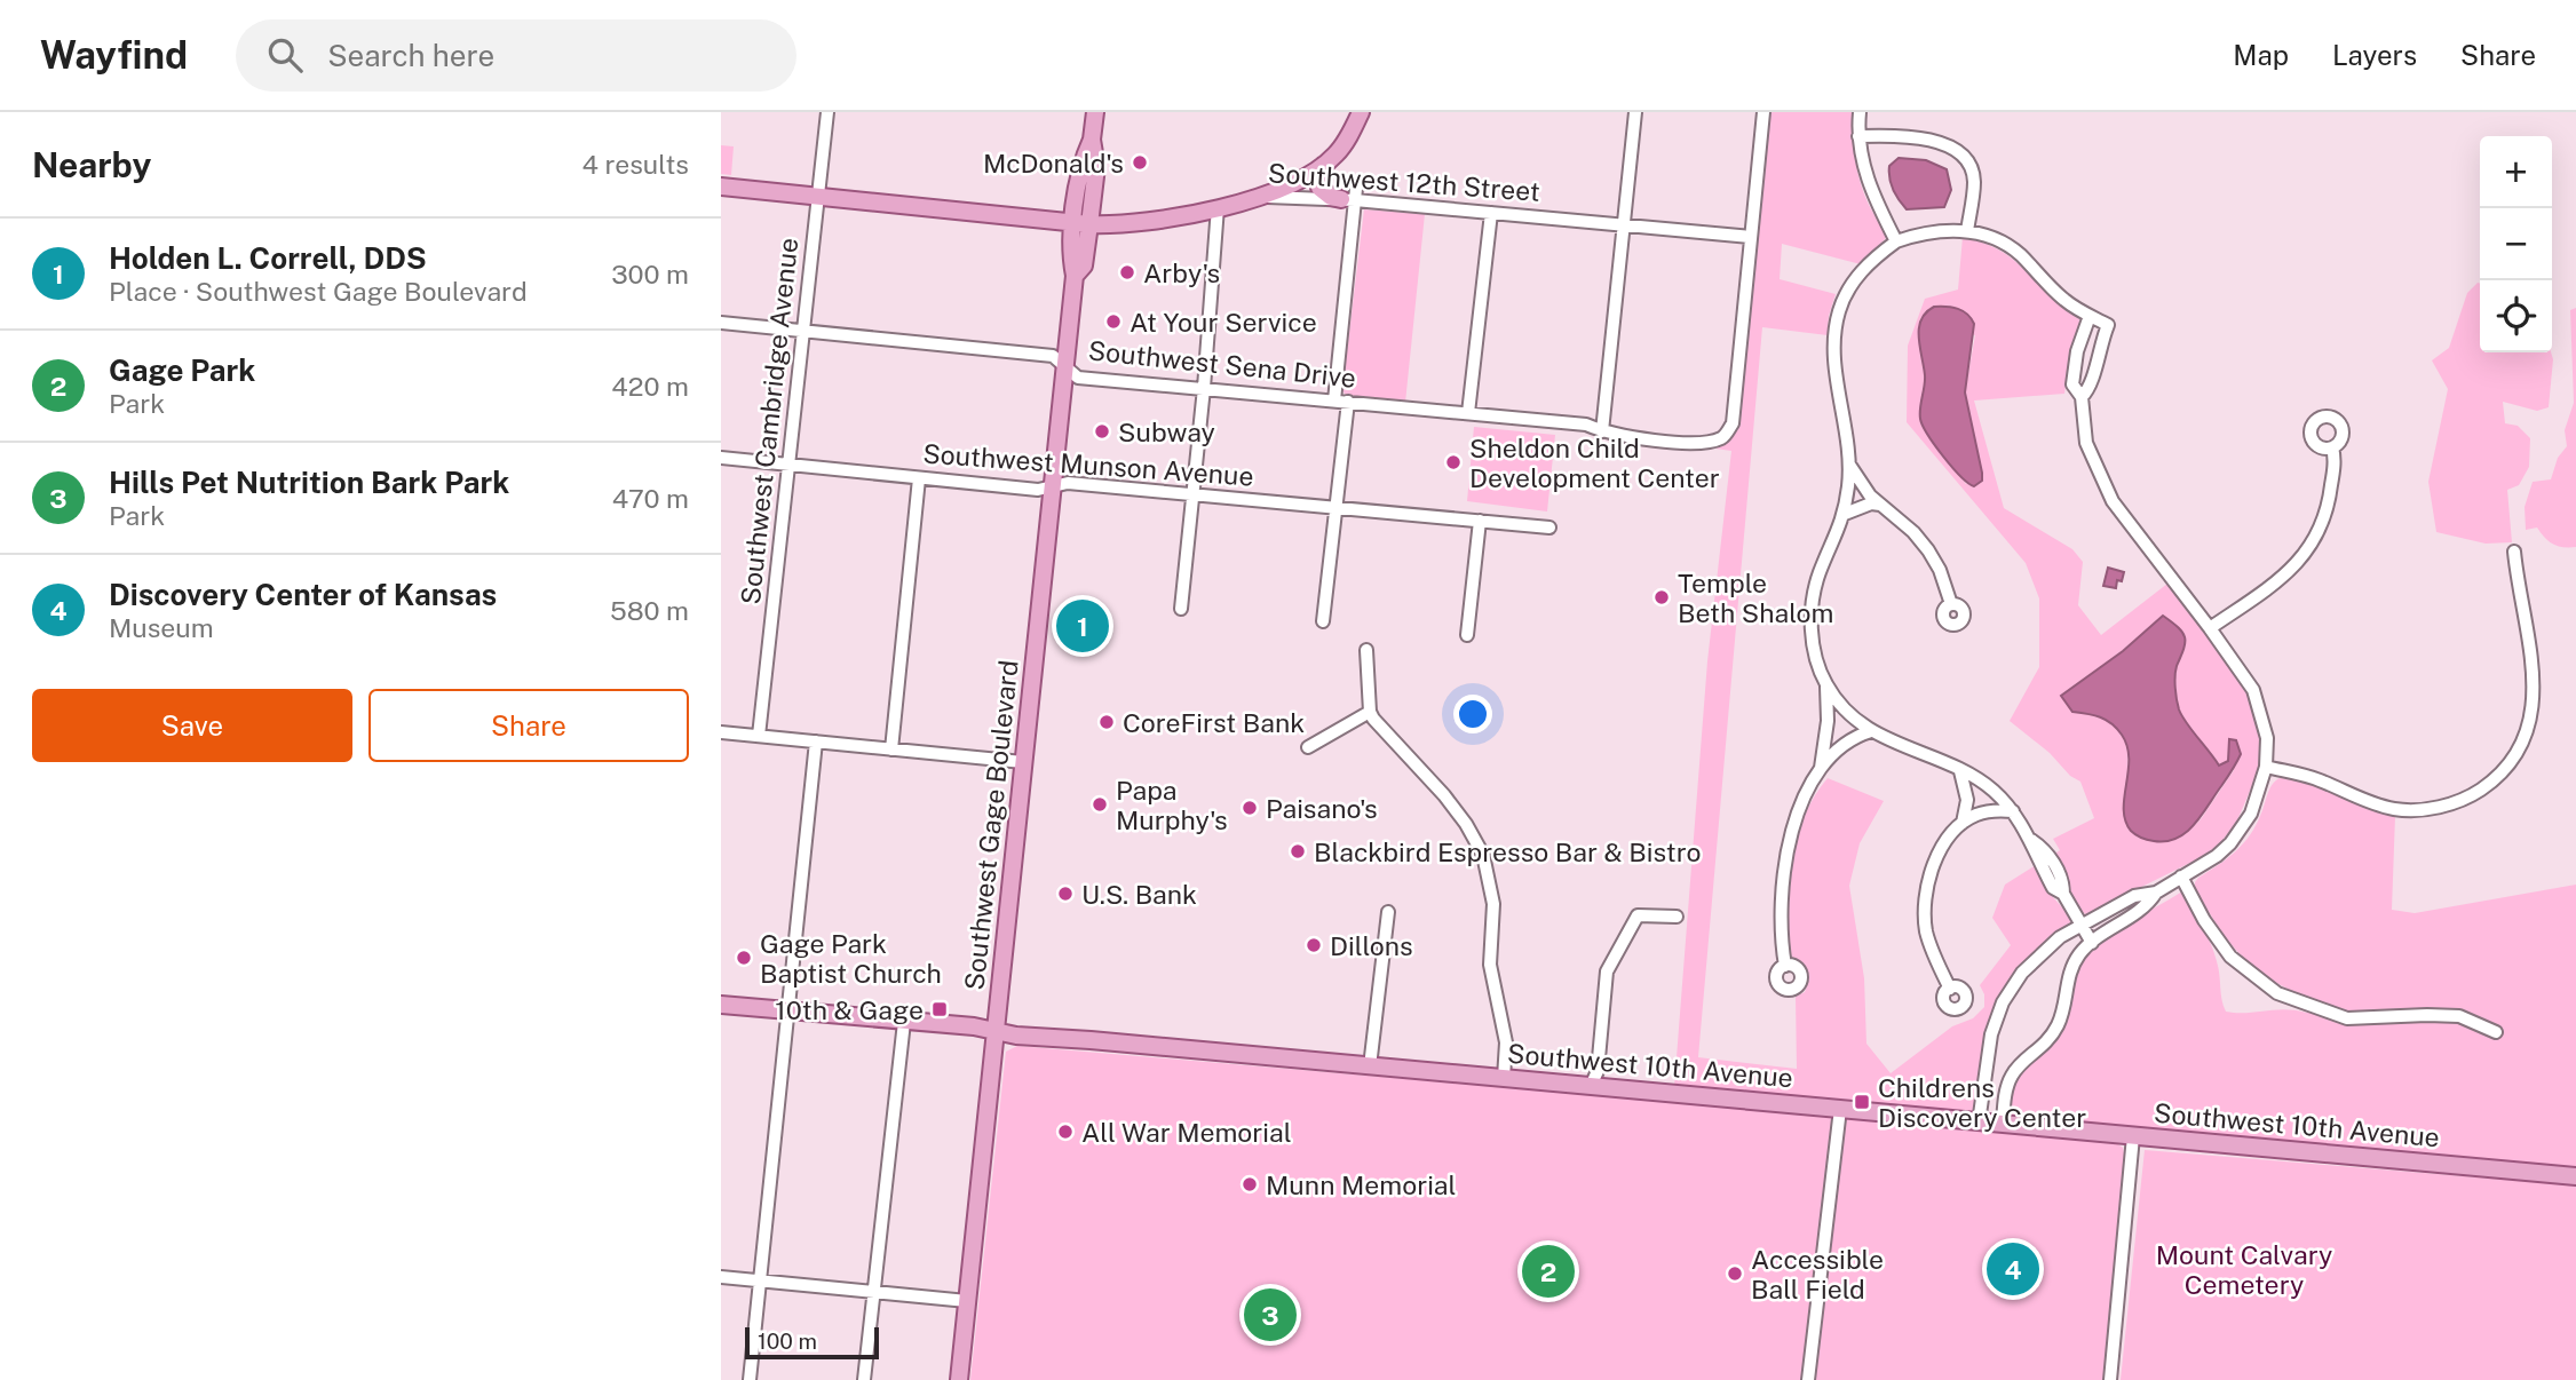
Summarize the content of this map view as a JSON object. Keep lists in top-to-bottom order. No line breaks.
{"streets":{"main road":["Southwest 12th Street","Southwest Gage Boulevard","Southwest 10th Avenue"],"street":["Southwest Sena Drive","Southwest Cambridge Avenue","Southwest Munson Avenue"]},"crossings":[["Southwest 12th Street","Southwest Sena Drive"],["Southwest 12th Street","Southwest Cambridge Avenue"],["Southwest 12th Street","Southwest Gage Boulevard"],["Southwest Sena Drive","Southwest Cambridge Avenue"],["Southwest Sena Drive","Southwest Gage Boulevard"],["Southwest Cambridge Avenue","Southwest Munson Avenue"],["Southwest Munson Avenue","Southwest Gage Boulevard"],["Southwest Gage Boulevard","Southwest 10th Avenue"]],"parks":["Mount Calvary Cemetery"],"places":{"other":["McDonald's","Arby's","At Your Service","Subway","Sheldon Child Development Center","Temple Beth Shalom","CoreFirst Bank","Papa Murphy's","Paisano's","Blackbird Espresso Bar & Bistro","U.S. Bank","Dillons","Gage Park Baptist Church","All War Memorial","Munn Memorial","Accessible Ball Field"],"transit":["10th & Gage","Childrens Discovery Center"]},"scale_bar":"100 m","page":{"header":"Wayfind","search":"Search here","nav":["Map","Layers","Share"],"heading":["Nearby","4 results"],"map_buttons":["+","−"],"list":[{"mark":"1","name":"Holden L. Correll, DDS","note":"Place · Southwest Gage Boulevard","value":"300 m"},{"mark":"2","name":"Gage Park","note":"Park","value":"420 m"},{"mark":"3","name":"Hills Pet Nutrition Bark Park","note":"Park","value":"470 m"},{"mark":"4","name":"Discovery Center of Kansas","note":"Museum","value":"580 m"}],"pins":["1","4","2","3"],"buttons":["Save","Share"],"scale":"100 m"}}
